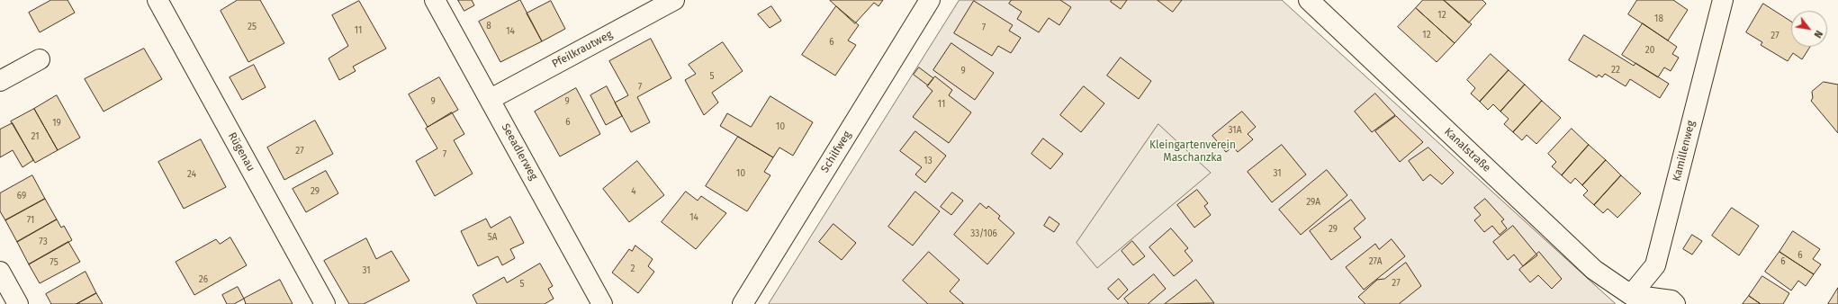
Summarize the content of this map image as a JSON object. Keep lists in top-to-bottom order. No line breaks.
{"streets":{"street":["Pfeilkrautweg","Kanalstraße","Kamillenweg","Rügenau","Seeadlerweg","Schilfweg"]},"crossings":[["Pfeilkrautweg","Seeadlerweg"],["Kanalstraße","Kamillenweg"]],"parks":["Kleingartenverein Maschanzka"],"house_numbers":["12","18","8","25","7","11","14","12","27","6","20","22","9","5","7","9","9","11","6","19","10","31A","21","27","7","13","10","31","24","29","4","69","29A","14","71","29","33/106","5A","73","6","27A","6","75","2","31","26","27","5"],"north":"bottom right"}
